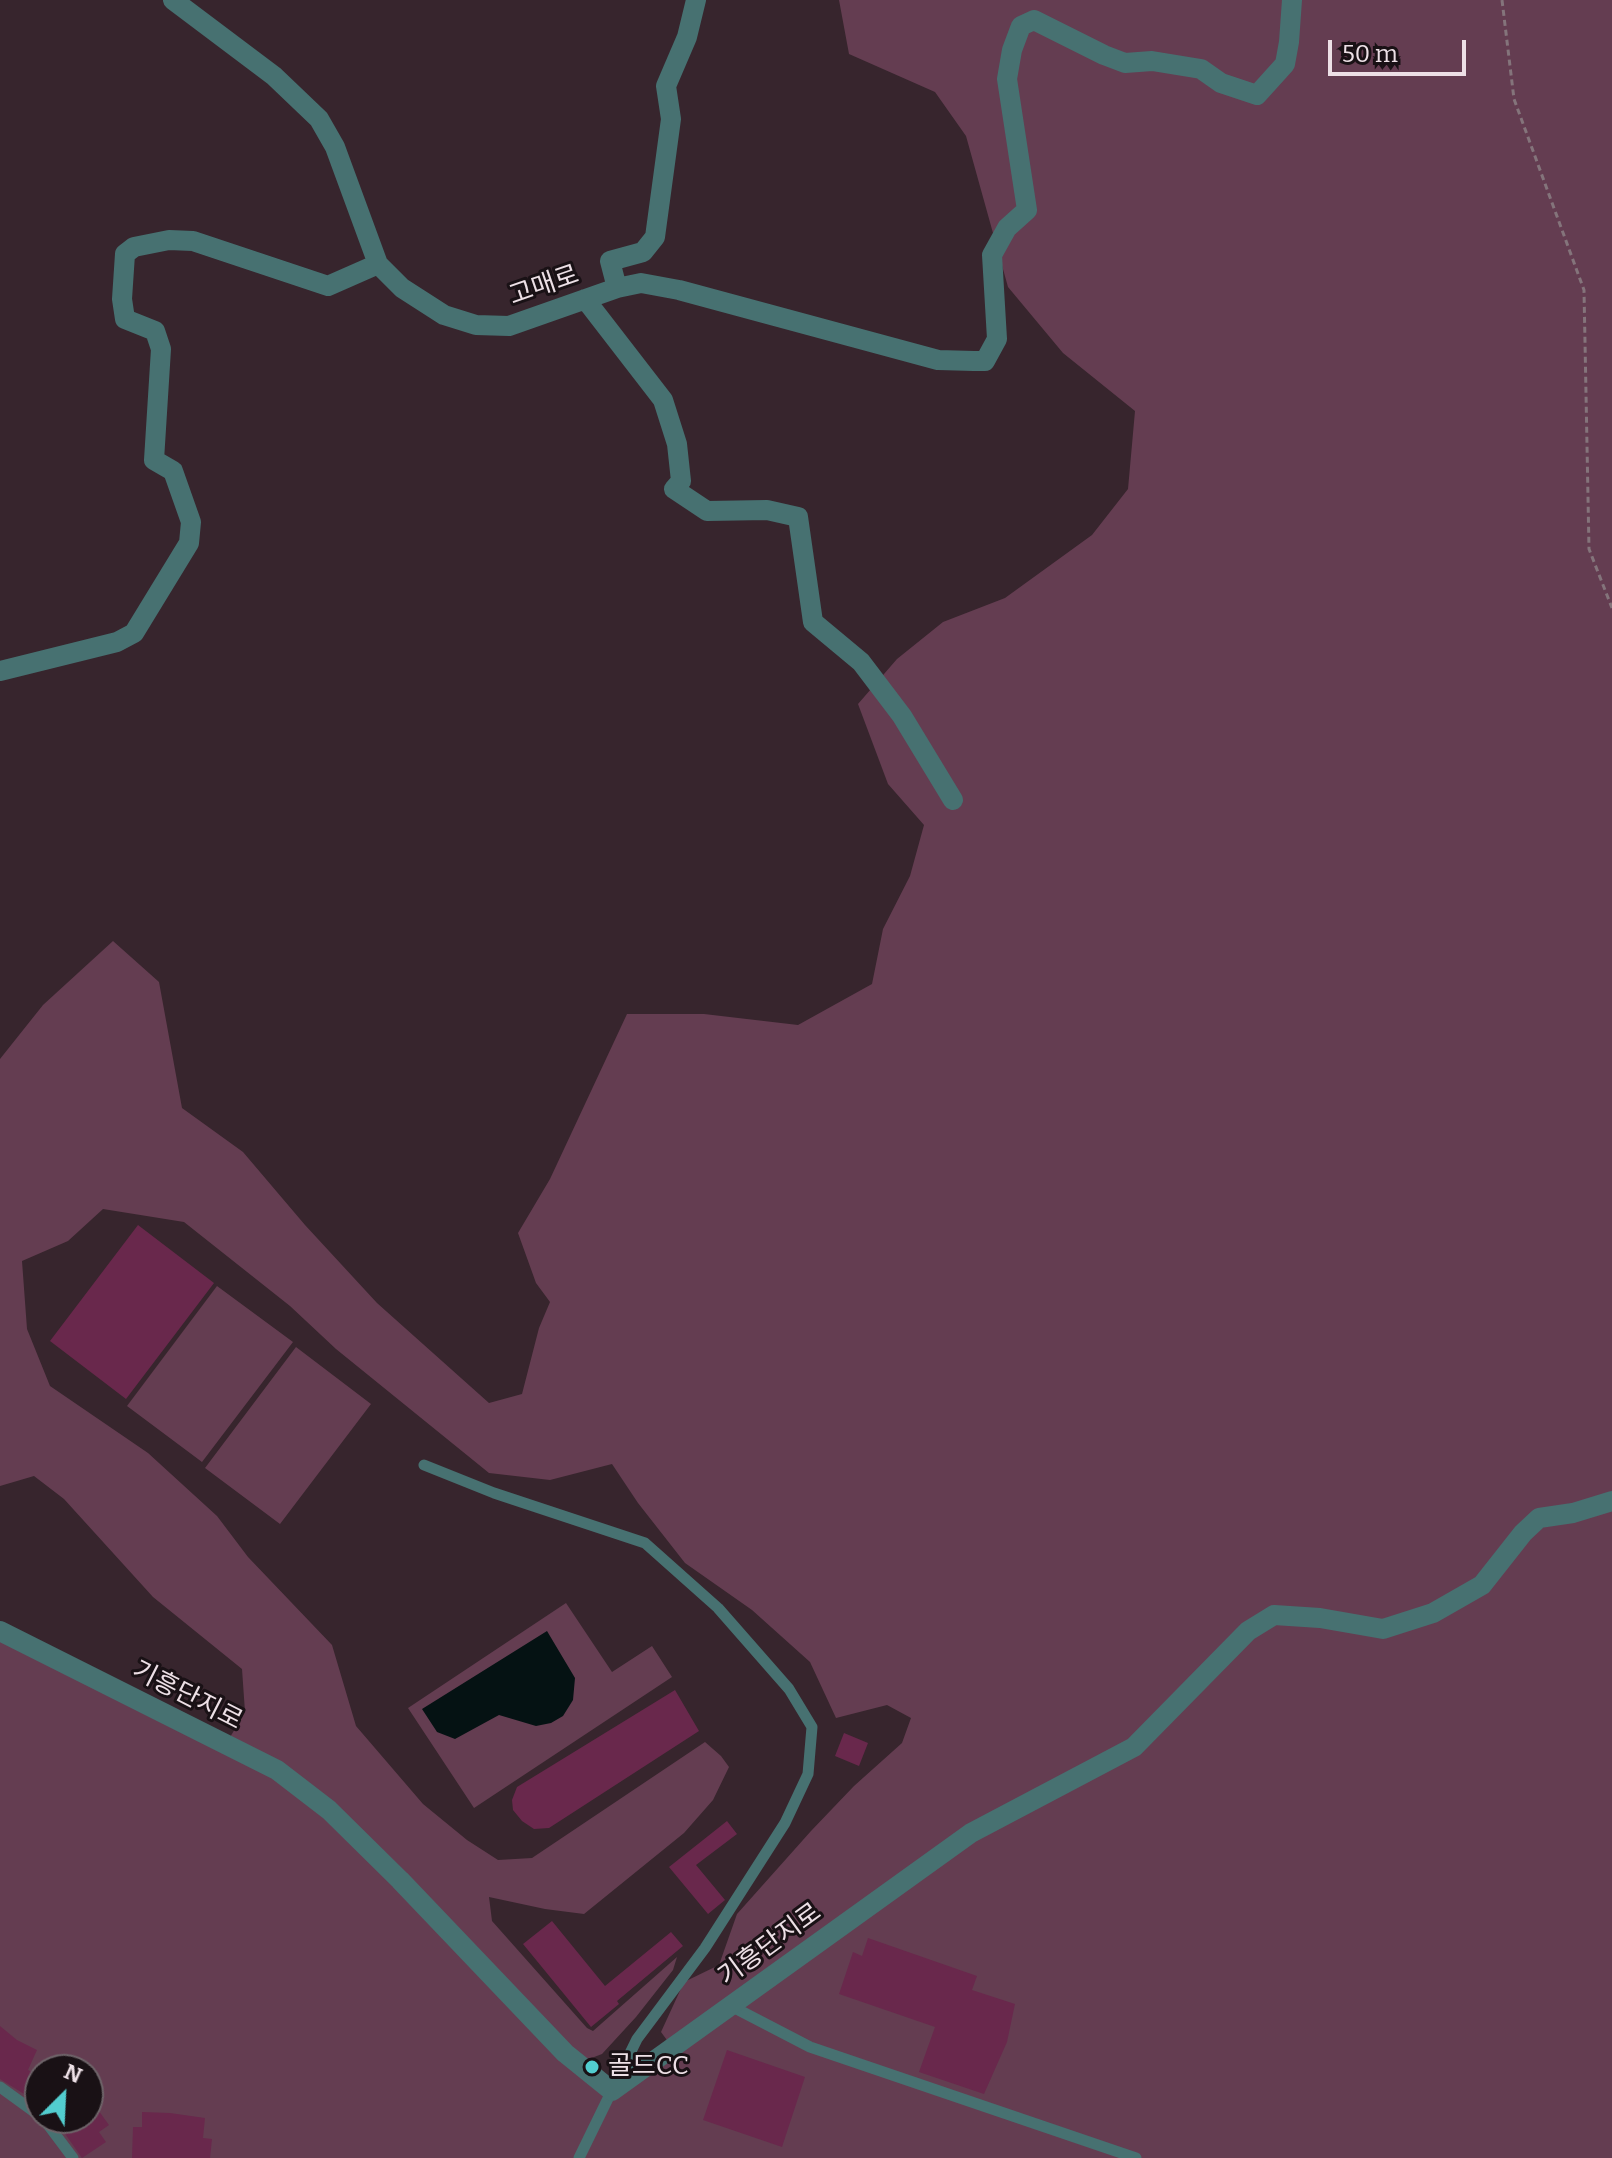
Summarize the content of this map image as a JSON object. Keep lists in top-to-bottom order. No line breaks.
{"streets":{"street":["고매로","기흥단지로"]},"places":["골드CC"],"scale_bar":"50 m","north":"top right"}
